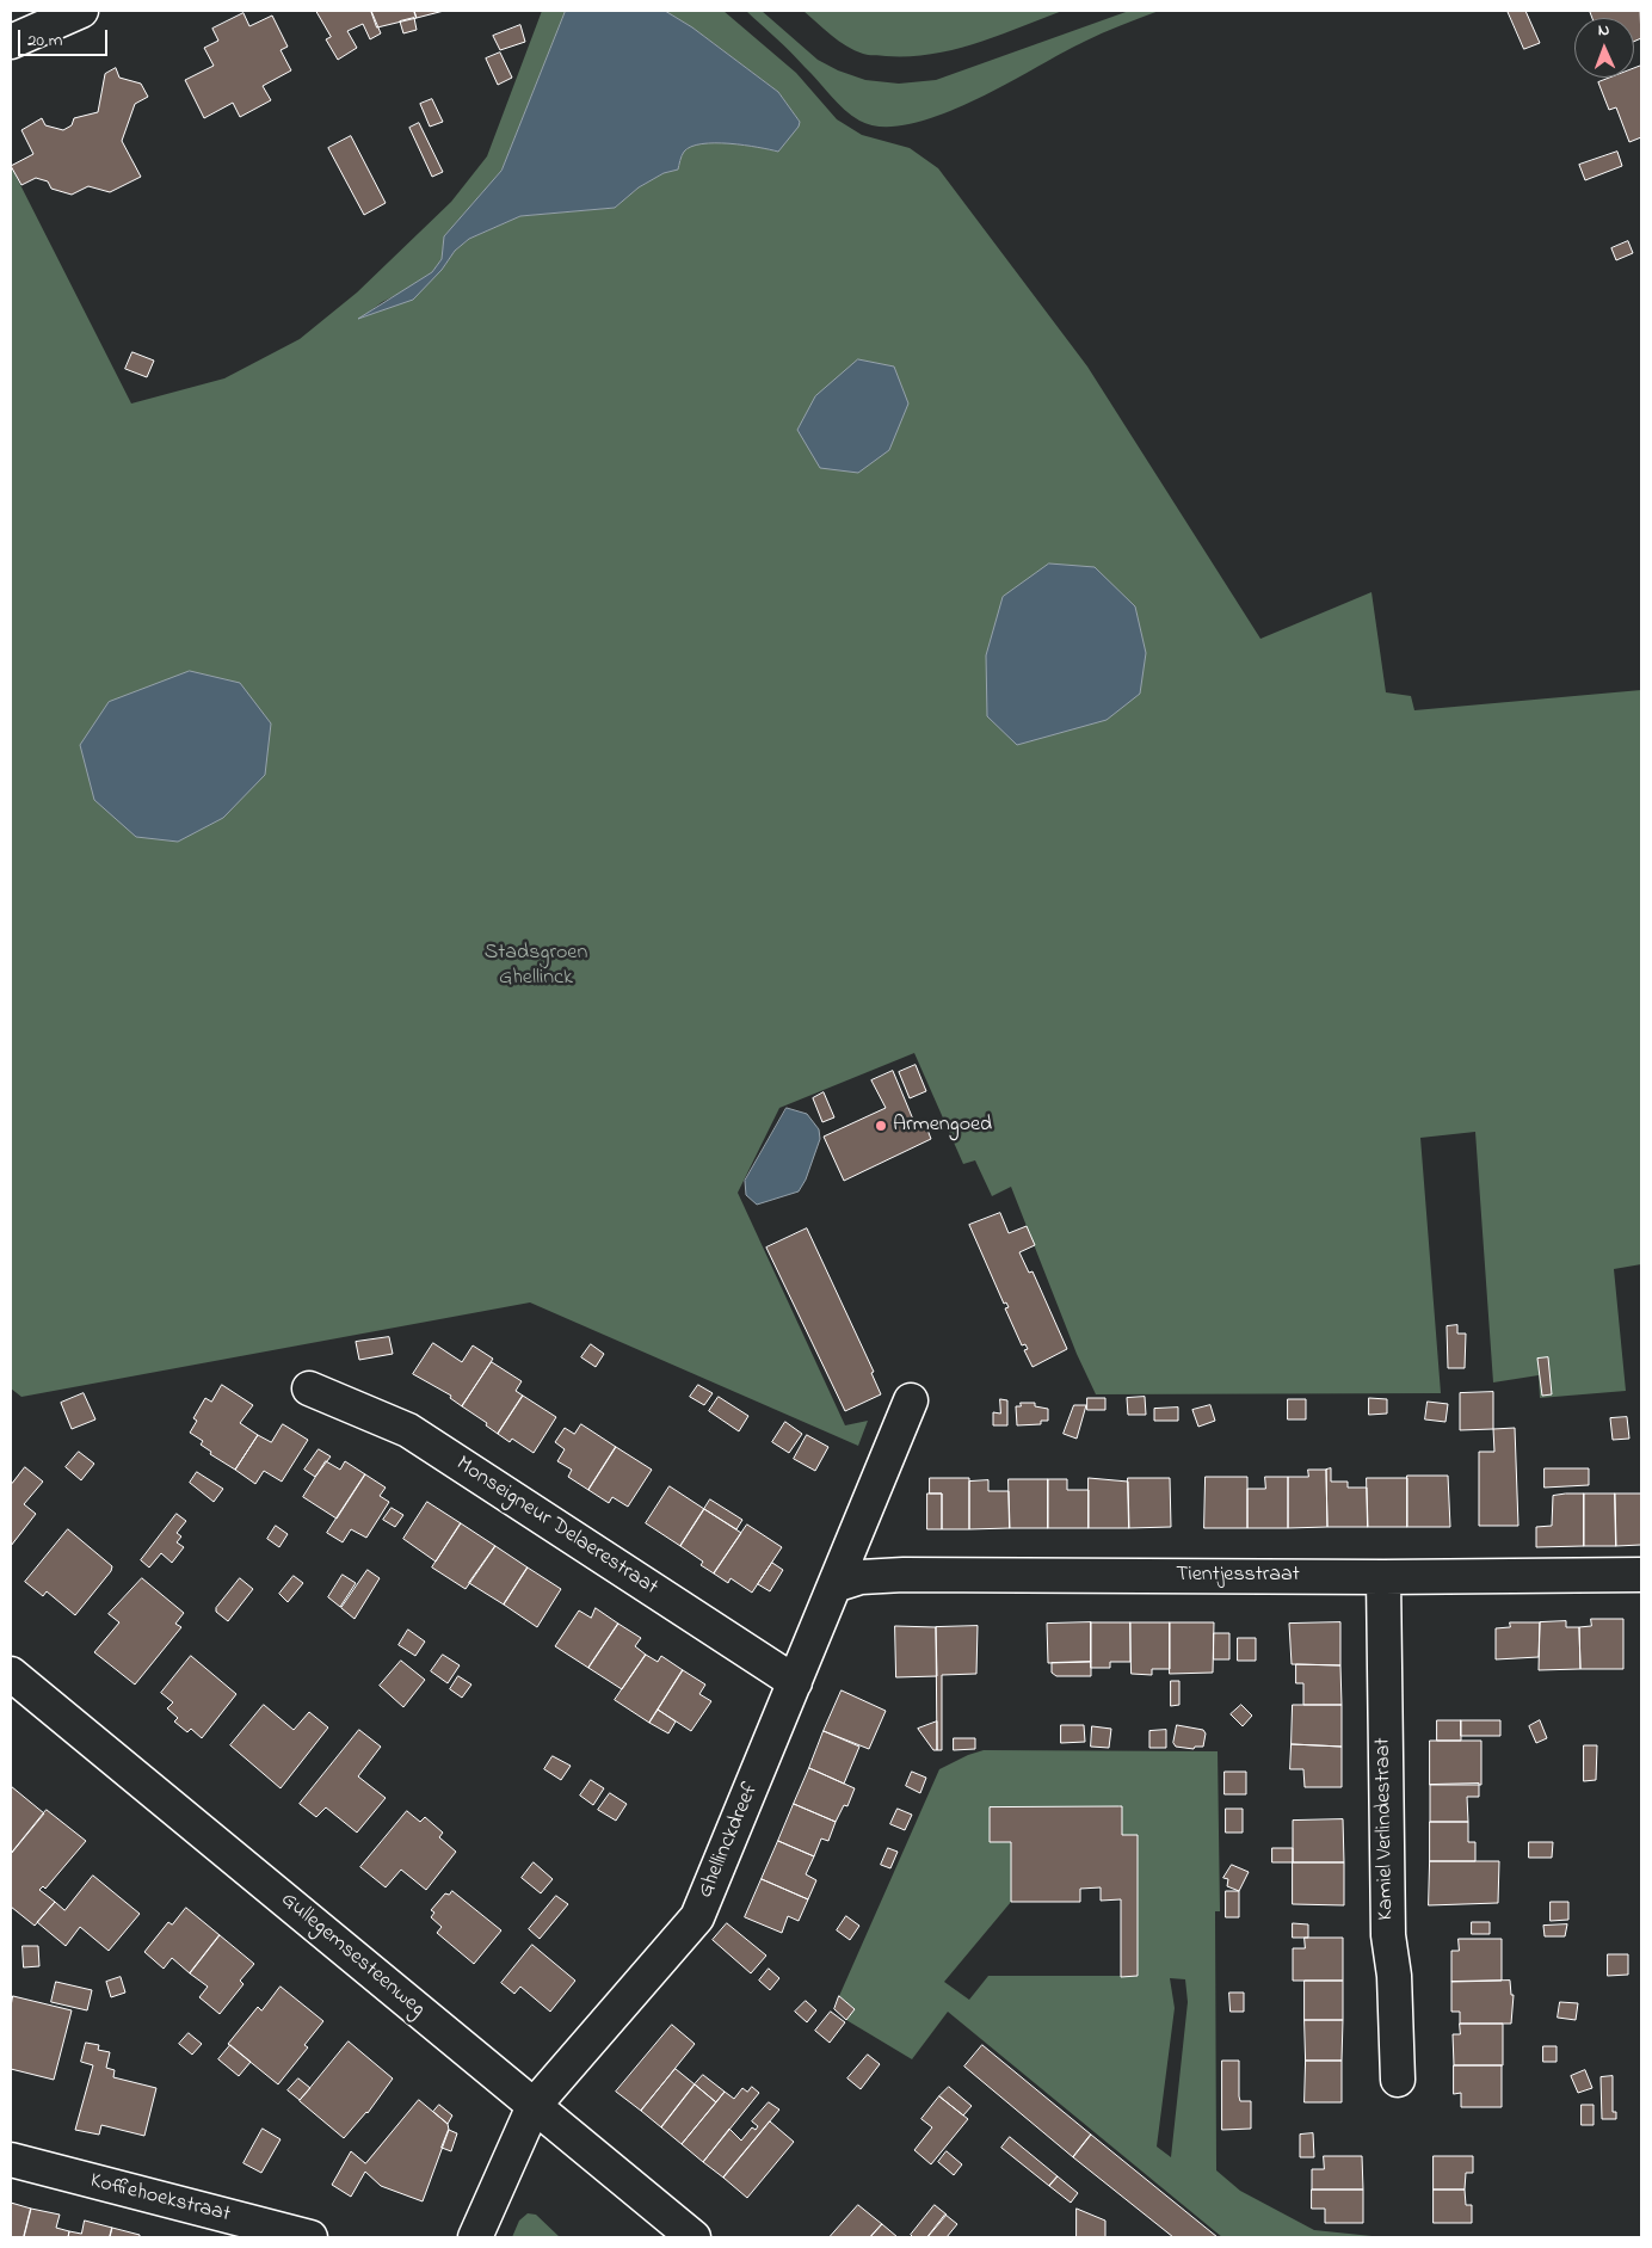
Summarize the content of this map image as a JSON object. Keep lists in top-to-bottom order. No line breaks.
{"streets":{"street":["Monseigneur Delaerestraat","Tientjesstraat","Kamiel Verlindestraat","Ghellinckdreef","Gullegemsesteenweg","Koffiehoekstraat"]},"crossings":[["Monseigneur Delaerestraat","Ghellinckdreef"],["Tientjesstraat","Kamiel Verlindestraat"],["Tientjesstraat","Ghellinckdreef"],["Ghellinckdreef","Gullegemsesteenweg"]],"parks":["Stadsgroen Ghellinck"],"places":["Armengoed"],"scale_bar":"20 m","north":"top"}
